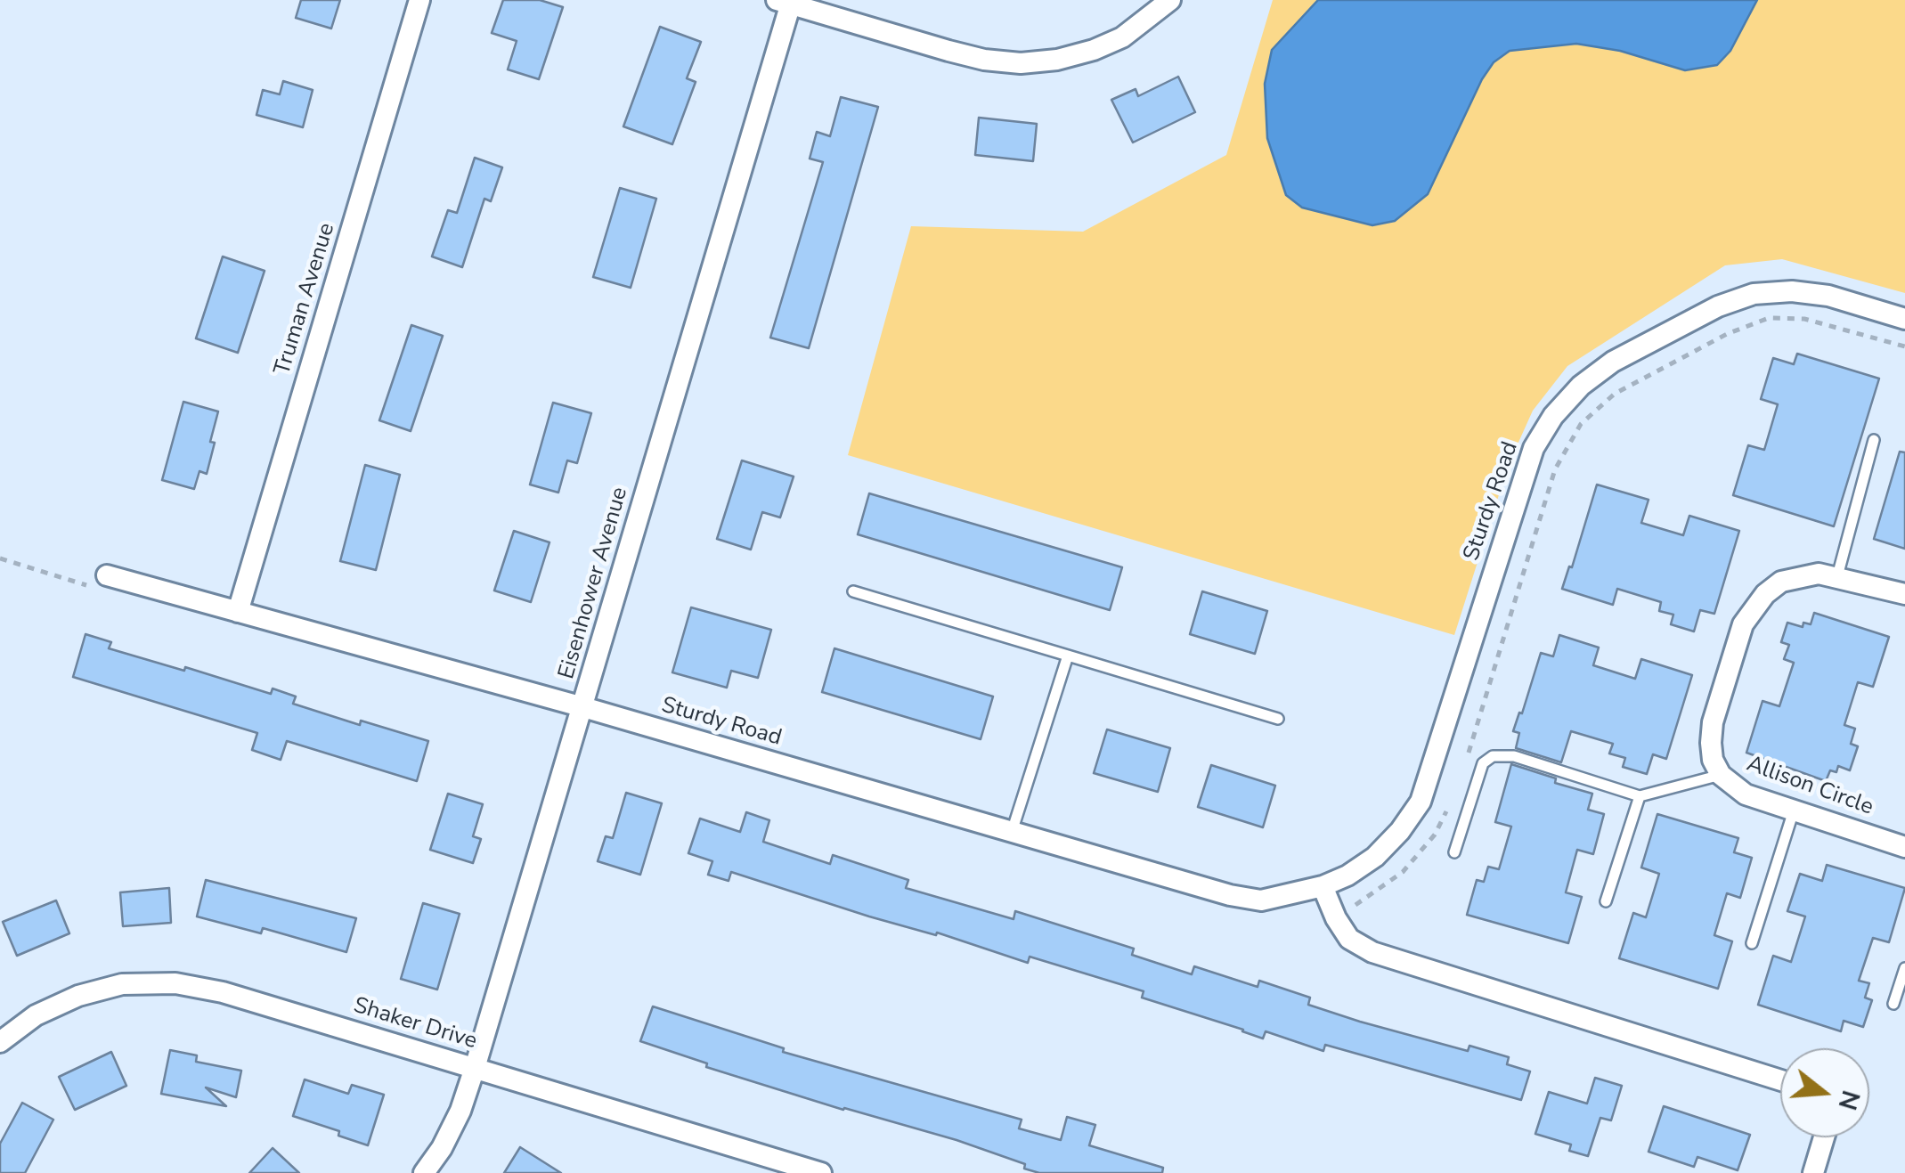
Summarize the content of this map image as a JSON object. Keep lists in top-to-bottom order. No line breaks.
{"streets":{"street":["Truman Avenue","Sturdy Road","Eisenhower Avenue","Allison Circle","Shaker Drive"]},"crossings":[["Truman Avenue","Sturdy Road"],["Sturdy Road","Eisenhower Avenue"],["Eisenhower Avenue","Shaker Drive"]],"north":"right"}
